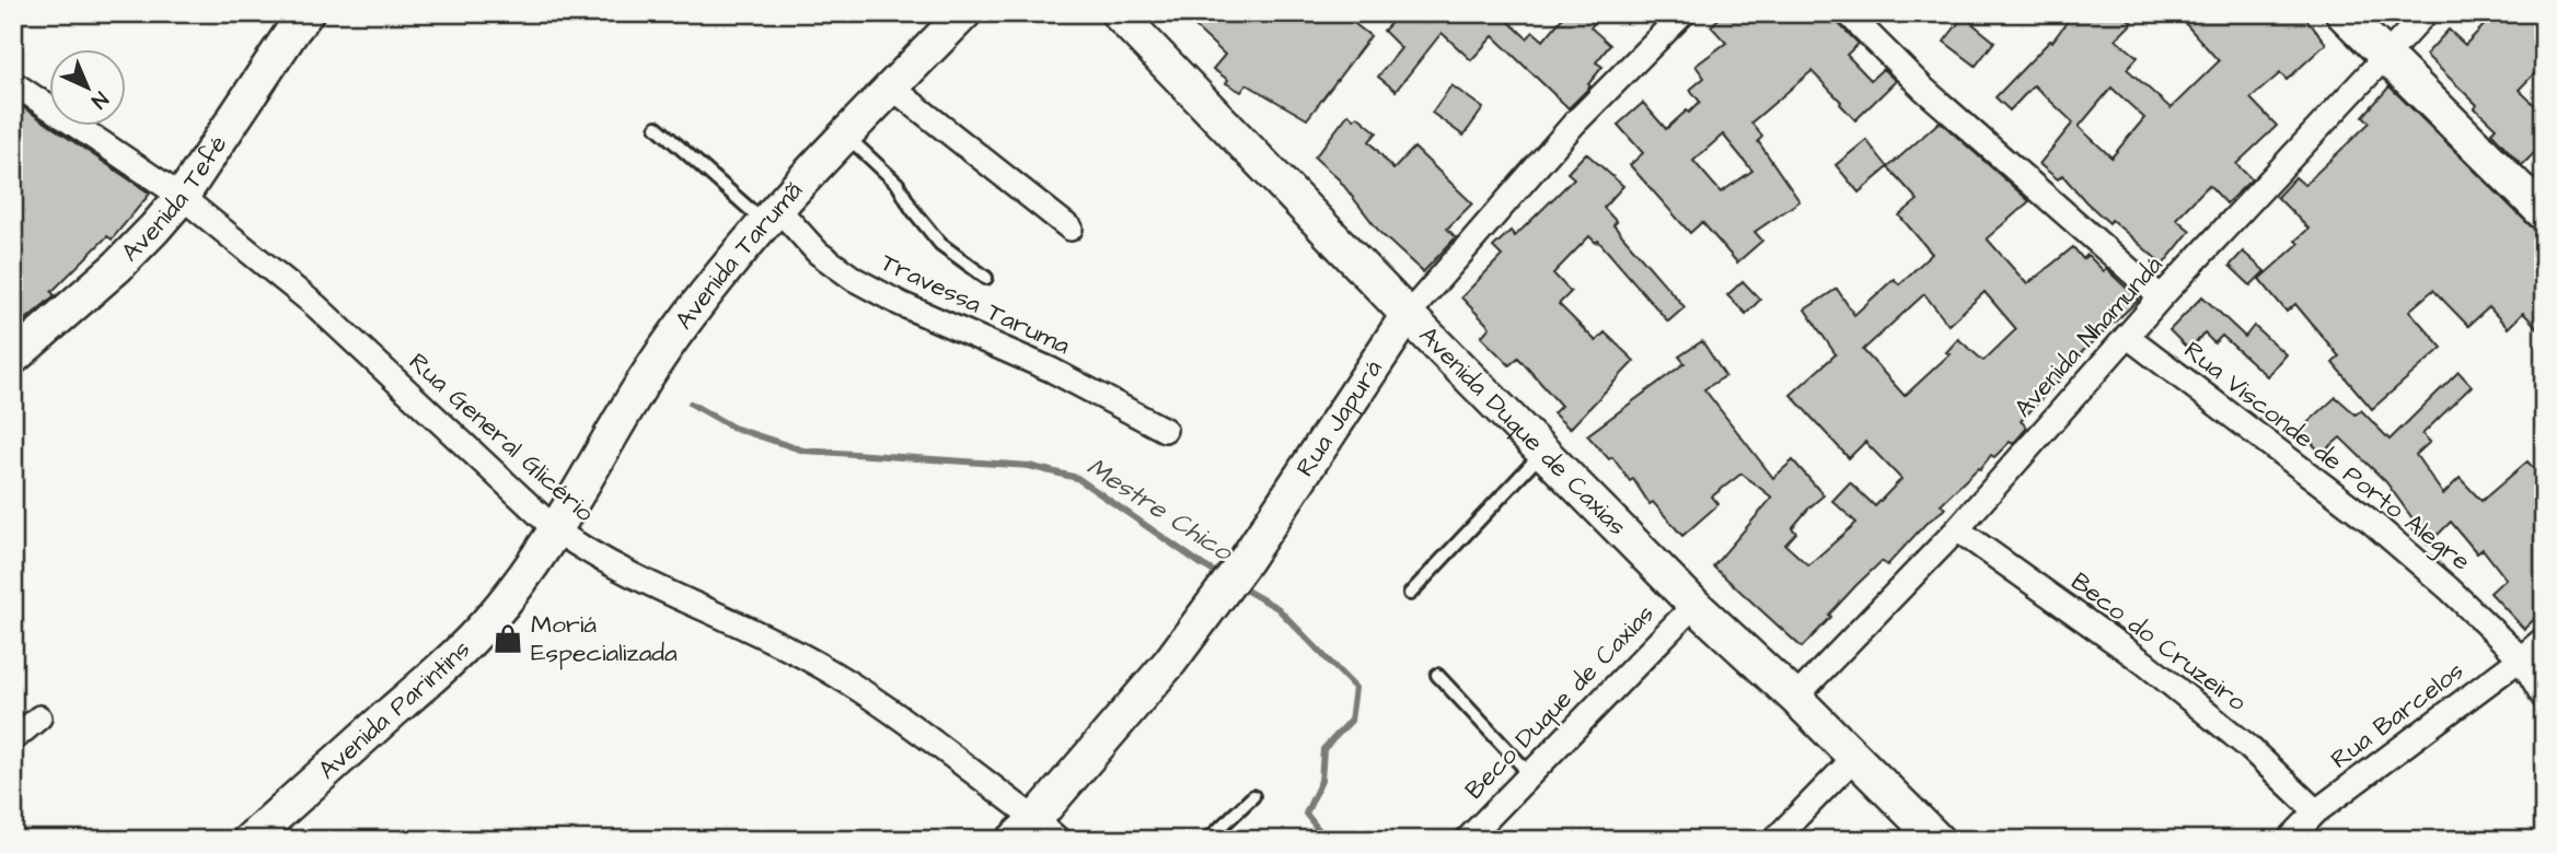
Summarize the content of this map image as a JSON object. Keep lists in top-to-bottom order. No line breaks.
{"streets":{"street":["Avenida Tefé","Avenida Tarumã","Travessa Taruma","Avenida Nhamundá","Rua Japurá","Avenida Duque de Caxias","Rua General Glicério","Rua Visconde de Porto Alegre","Beco do Cruzeiro","Beco Duque de Caxias","Avenida Parintins","Rua Barcelos"]},"crossings":[["Avenida Tefé","Rua General Glicério"],["Avenida Tarumã","Travessa Taruma"],["Avenida Tarumã","Rua General Glicério"],["Avenida Tarumã","Avenida Parintins"],["Avenida Nhamundá","Avenida Duque de Caxias"],["Avenida Nhamundá","Rua Visconde de Porto Alegre"],["Avenida Nhamundá","Beco do Cruzeiro"],["Rua Japurá","Avenida Duque de Caxias"],["Rua Japurá","Rua General Glicério"],["Avenida Duque de Caxias","Beco Duque de Caxias"],["Rua General Glicério","Avenida Parintins"],["Rua Visconde de Porto Alegre","Rua Barcelos"],["Beco do Cruzeiro","Rua Barcelos"]],"water":["Mestre Chico"],"places":{"shop":["Moriá Especializada"]},"north":"bottom right"}
